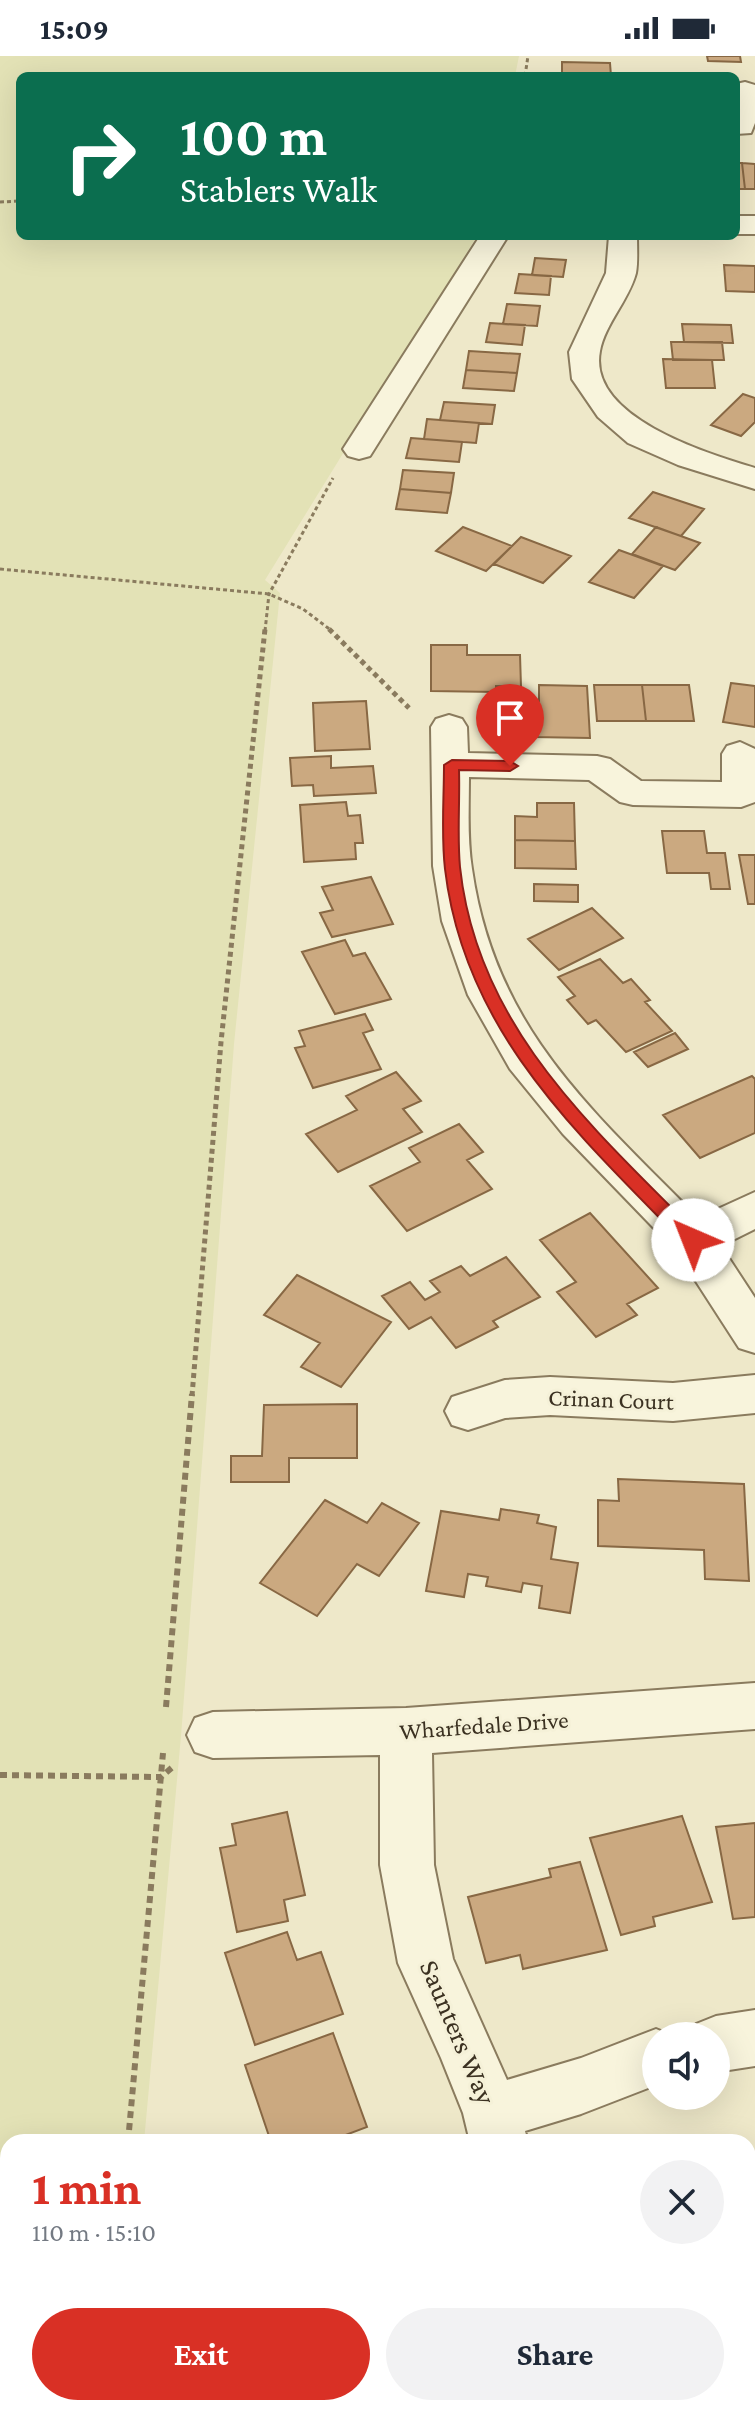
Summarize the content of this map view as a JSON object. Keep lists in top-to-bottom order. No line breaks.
{"streets":{"street":["Crinan Court","Wharfedale Drive","Saunters Way"]},"crossings":[["Wharfedale Drive","Saunters Way"]],"page":{"status":"15:09","turn":["100 m","Stablers Walk"],"heading":["1 min","110 m · 15:10"],"buttons":["Exit","Share"]}}
